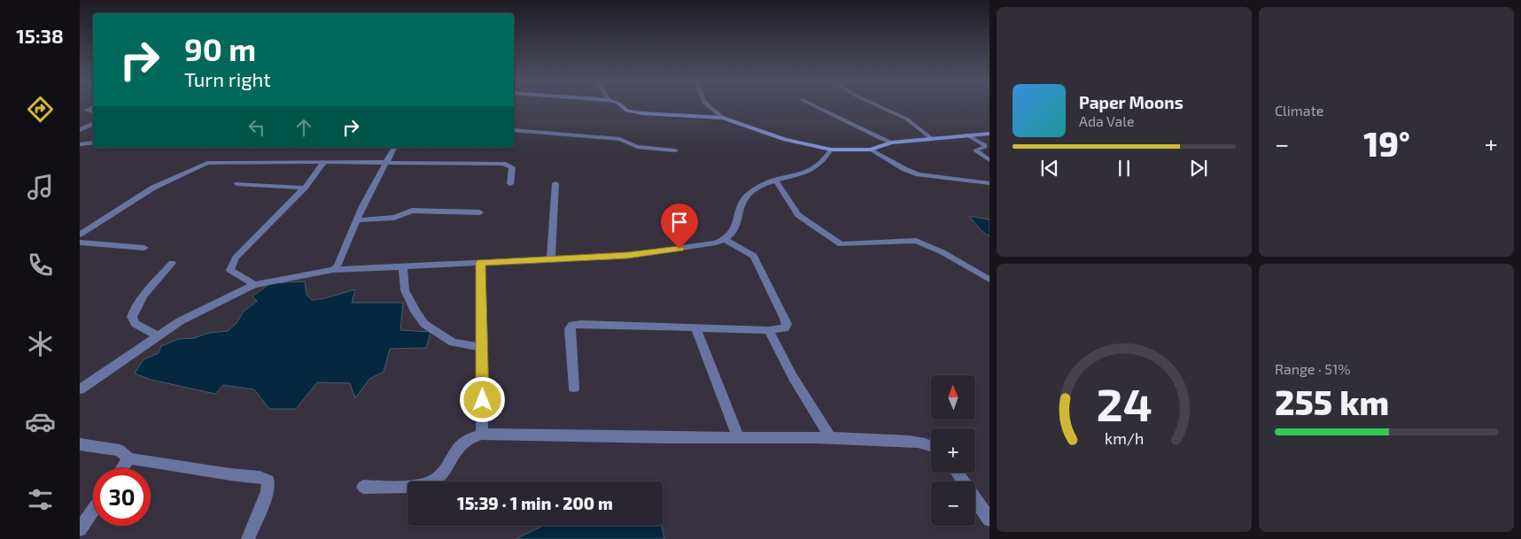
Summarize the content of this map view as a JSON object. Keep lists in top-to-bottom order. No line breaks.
{"north":"top","page":{"tabs":"15:38","tile":["Climate",["Range · 51%","255 km"]],"turn":["90 m","Turn right"],"song":["Paper Moons","Ada Vale"],"heat":["−","19°","+"],"map_buttons":["+","−"],"limit":"30","trip":"15:39 · 1 min · 200 m","gauge":["24","km/h"]}}
